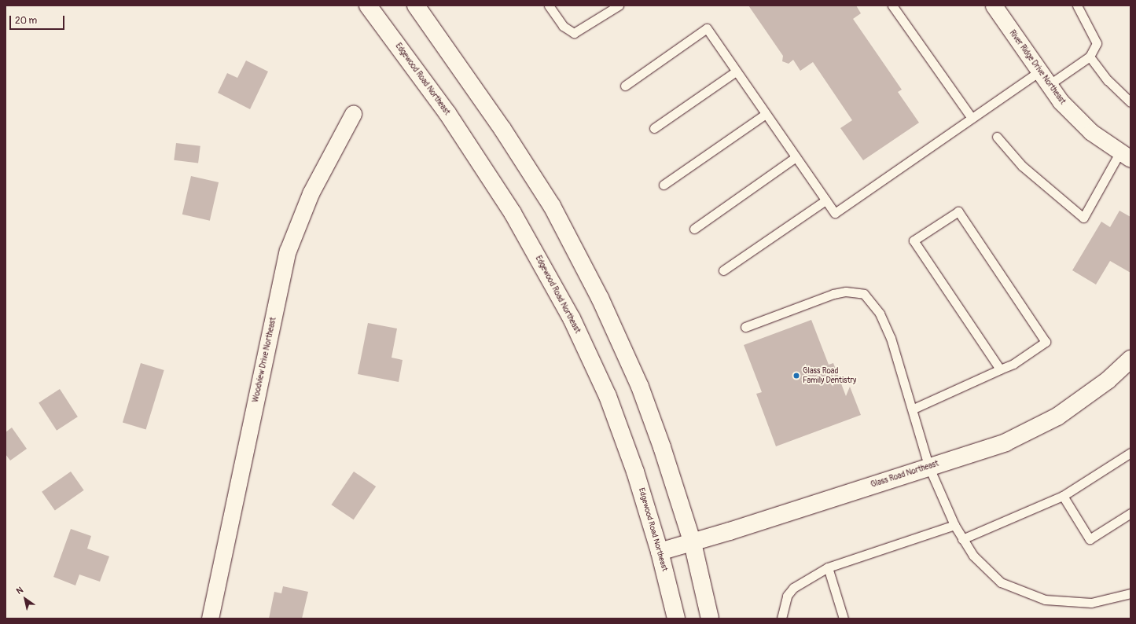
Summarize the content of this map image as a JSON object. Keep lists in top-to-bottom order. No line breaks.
{"streets":{"main road":["Edgewood Road Northeast","Glass Road Northeast"],"street":["River Ridge Drive Northeast","Woodview Drive Northeast"]},"crossings":[["Edgewood Road Northeast","Glass Road Northeast"]],"places":["Glass Road Family Dentistry"],"scale_bar":"20 m","north":"top left"}
